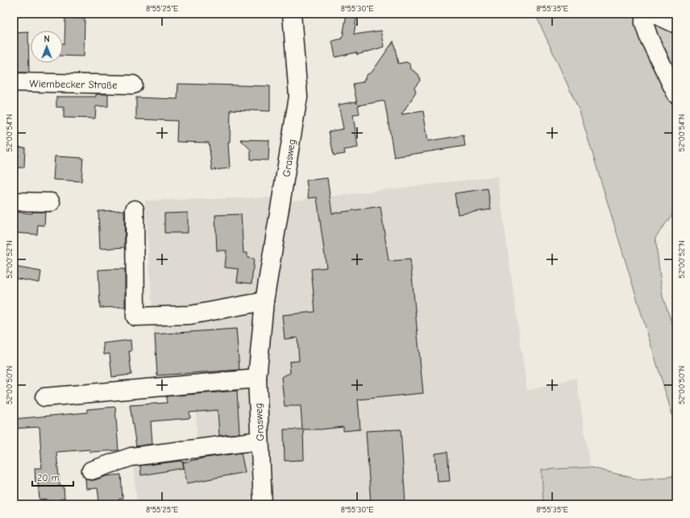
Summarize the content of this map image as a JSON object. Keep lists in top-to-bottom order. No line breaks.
{"streets":{"street":["Wiembecker Straße","Grasweg"]},"scale_bar":"20 m","north":"top","coordinates":["8°55'25\"E","8°55'30\"E","8°55'35\"E","52°00'54\"N","52°00'52\"N","52°00'50\"N"]}
